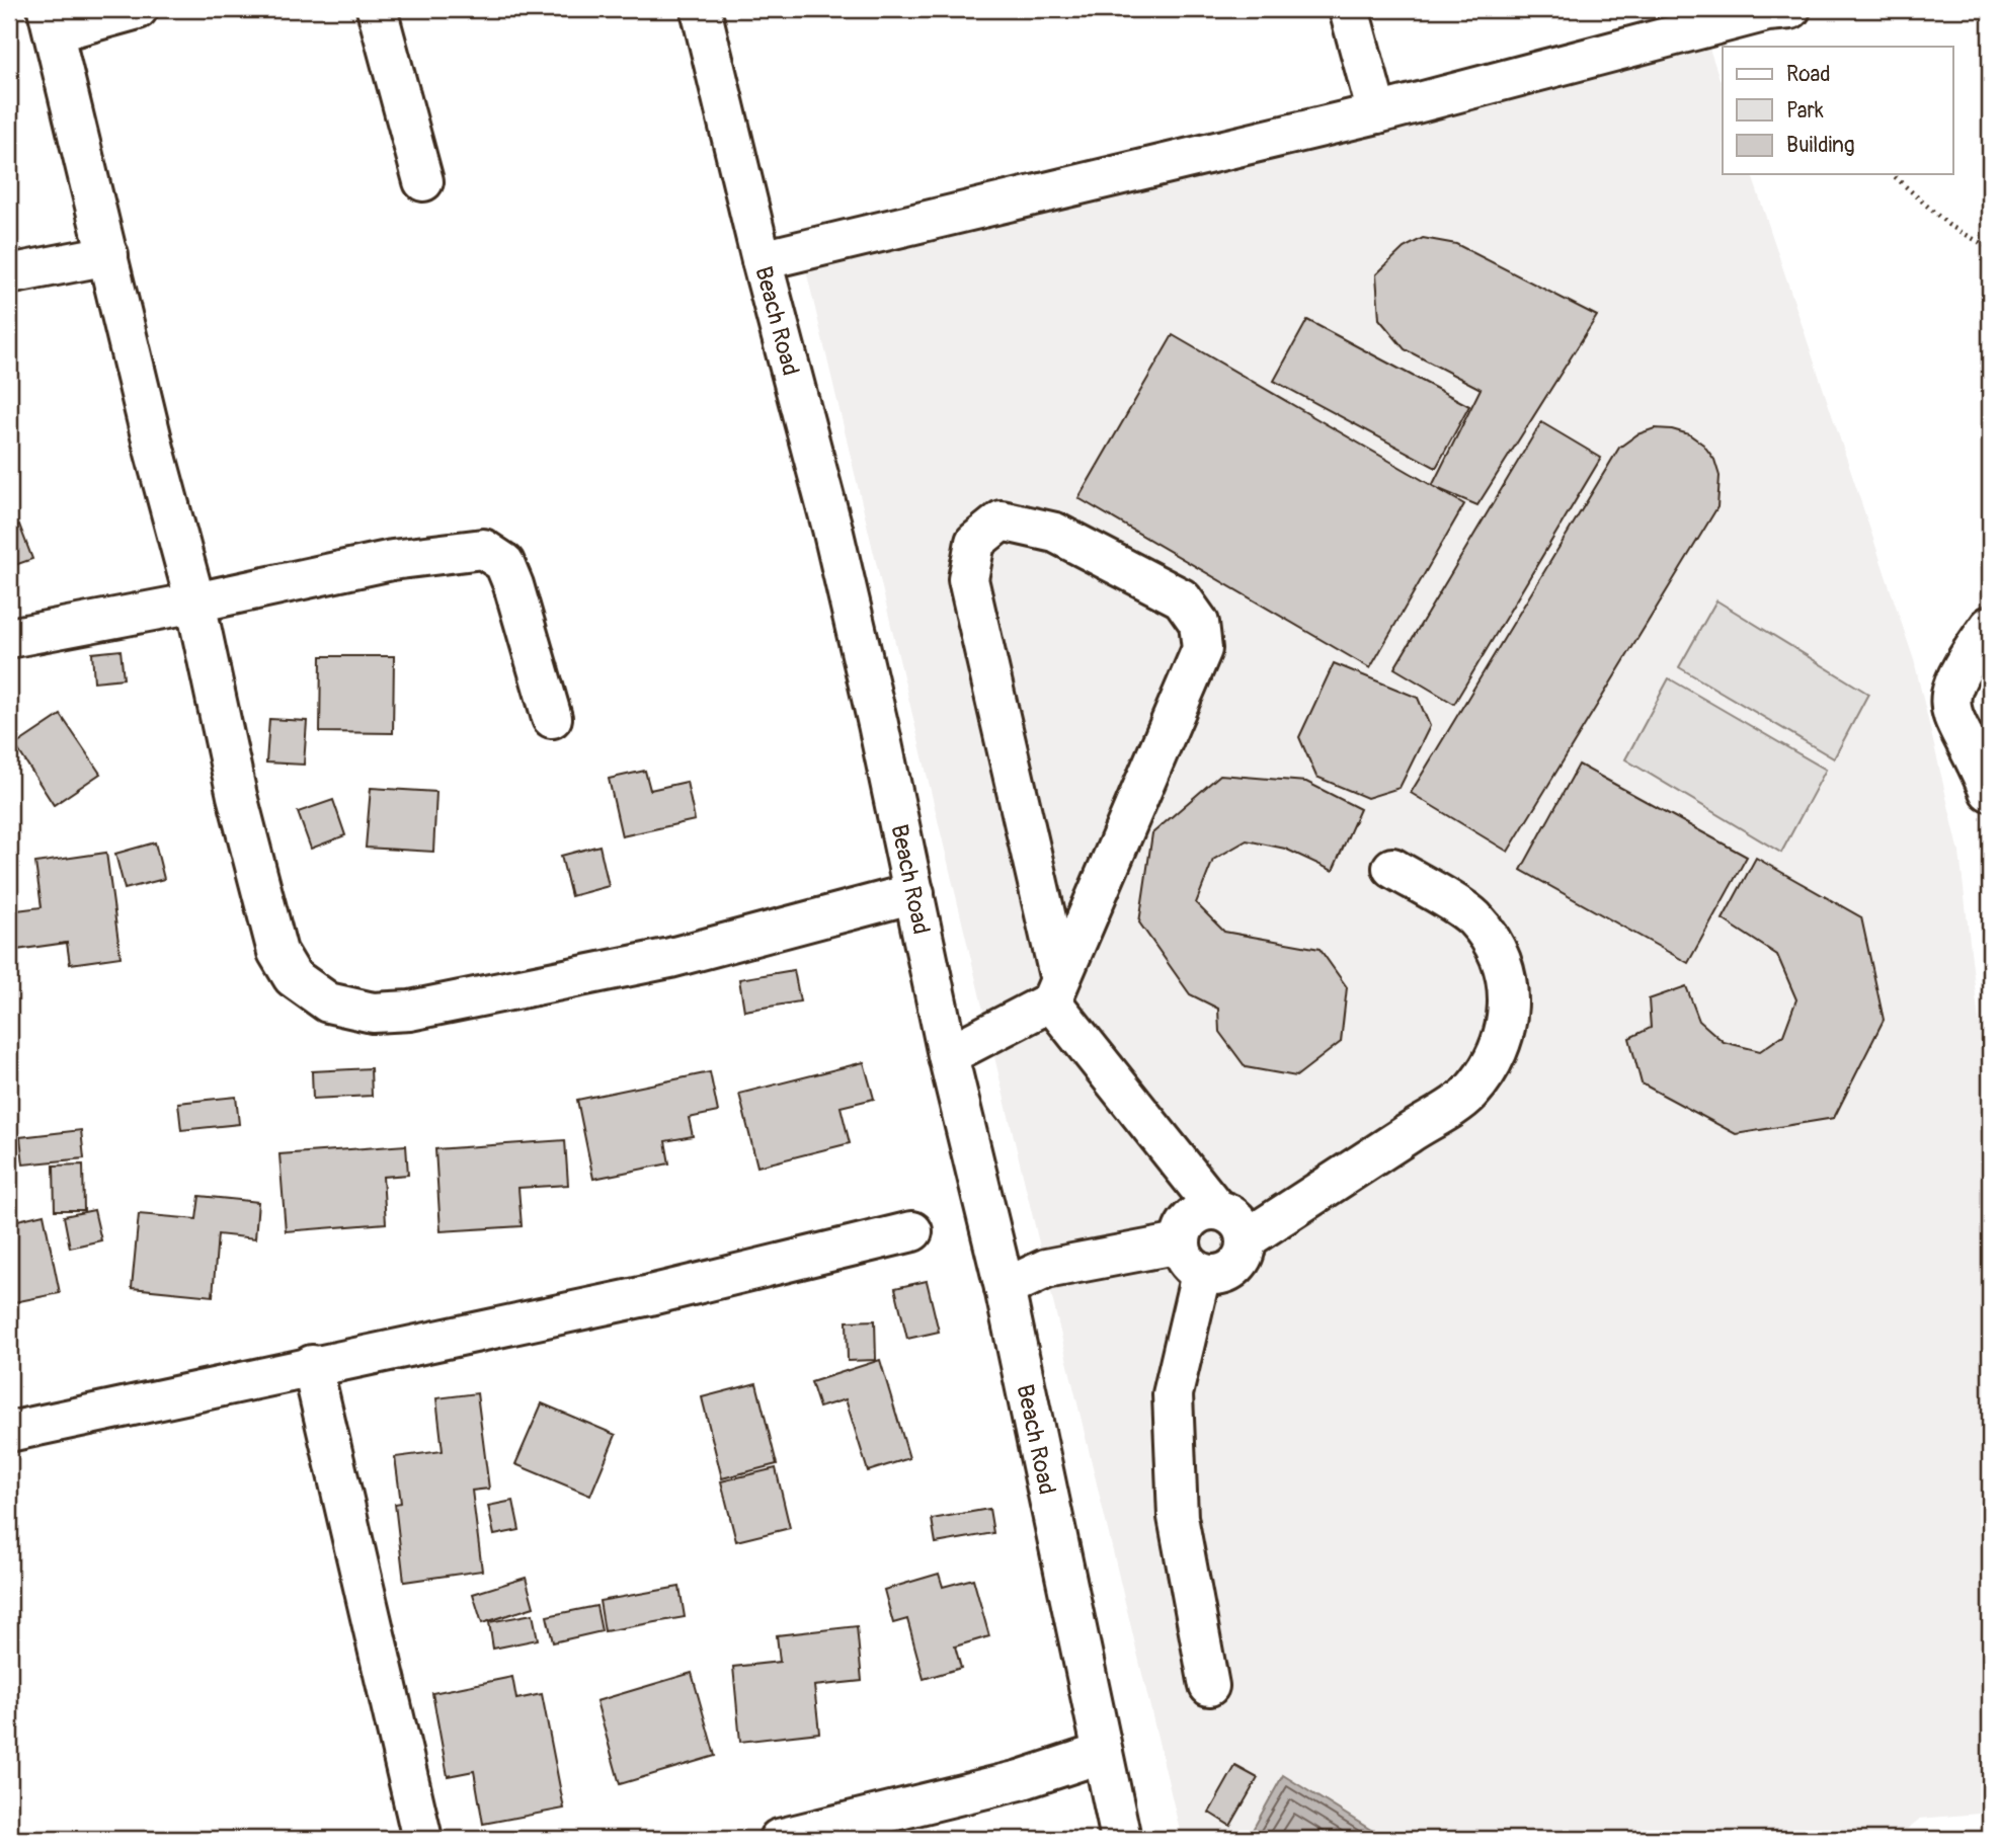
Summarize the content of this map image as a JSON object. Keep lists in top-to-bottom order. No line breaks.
{"streets":{"street":["Beach Road"]},"legend":["Road","Park","Building"]}
